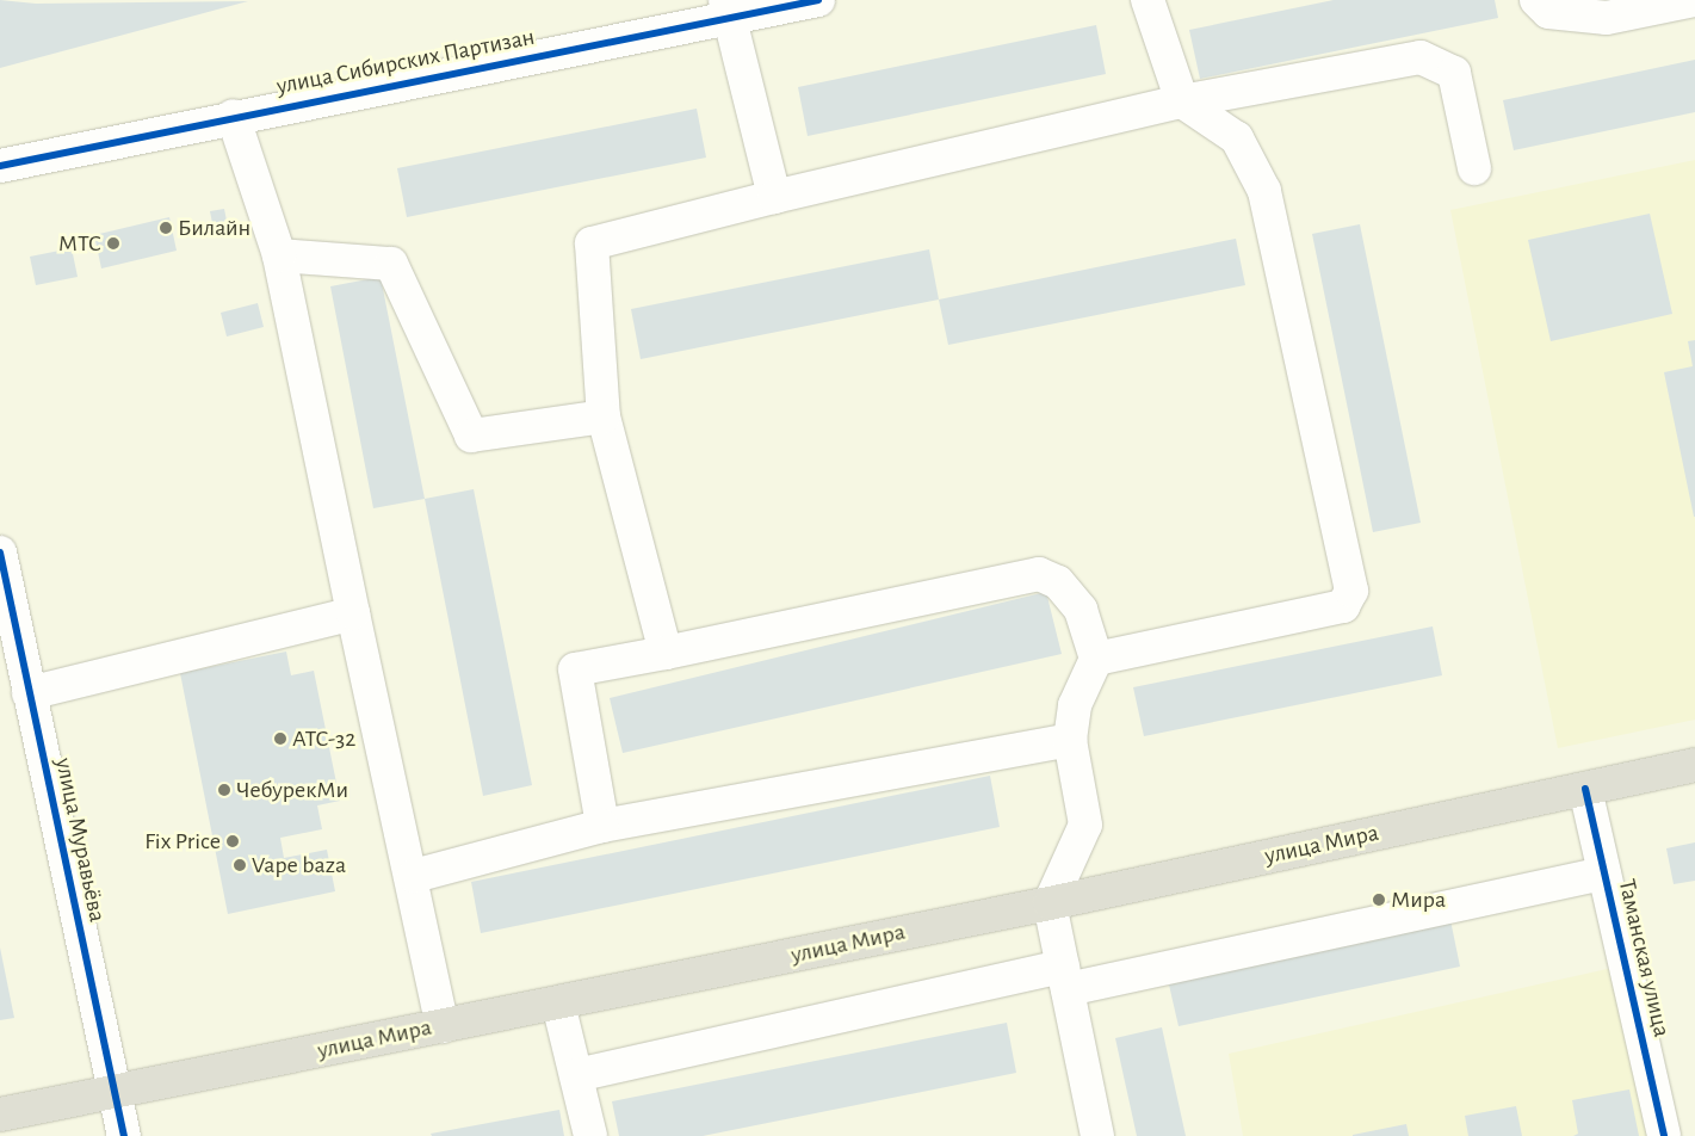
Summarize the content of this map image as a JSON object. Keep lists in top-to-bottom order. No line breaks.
{"streets":{"main road":["улица Мира"],"street":["улица Сибирских Партизан","улица Муравьёва","Таманская улица"]},"crossings":[["улица Муравьёва","улица Мира"],["улица Мира","Таманская улица"]],"places":["Билайн","МТС","АТС-32","ЧебурекМи","Fix Price","Vape baza","Мира"]}
